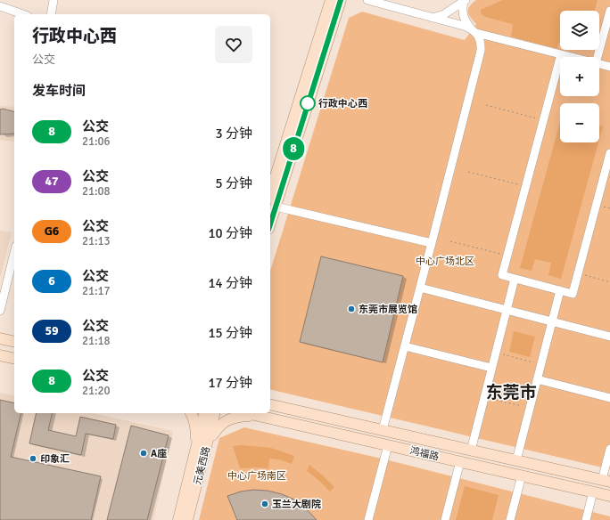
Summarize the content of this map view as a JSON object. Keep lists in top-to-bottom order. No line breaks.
{"streets":{"main road":["鸿福路","元美西路"]},"districts":["东莞市"],"parks":["中心广场北区","中心广场南区"],"places":["行政中心西","东莞市展览馆","A座","印象汇","玉兰大剧院"],"lines":["bus line 8"],"page":{"on_map":"8","map_buttons":["+","−"],"heading":[["行政中心西","公交"],"发车时间"],"list":[{"mark":"8","name":"公交","note":"21:06","value":"3 分钟"},{"mark":"47","name":"公交","note":"21:08","value":"5 分钟"},{"mark":"G6","name":"公交","note":"21:13","value":"10 分钟"},{"mark":"6","name":"公交","note":"21:17","value":"14 分钟"},{"mark":"59","name":"公交","note":"21:18","value":"15 分钟"},{"mark":"8","name":"公交","note":"21:20","value":"17 分钟"}]}}
